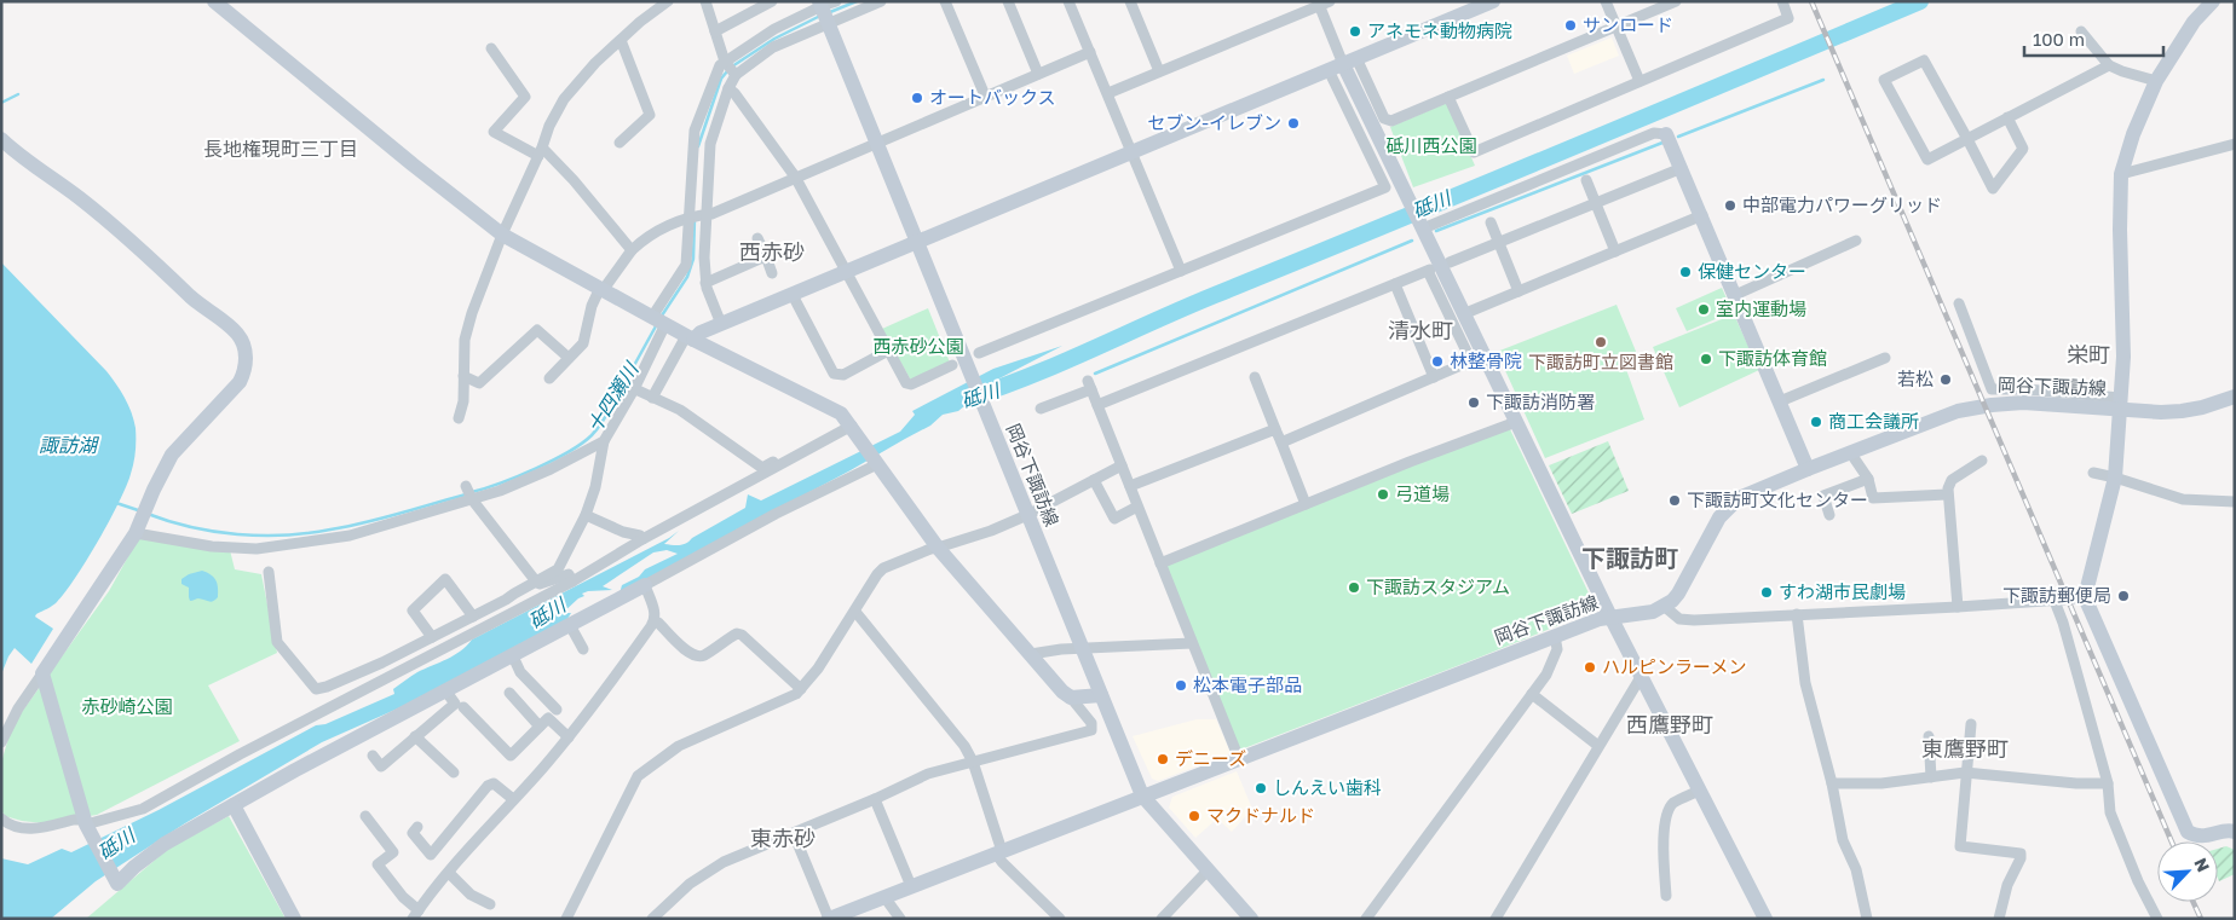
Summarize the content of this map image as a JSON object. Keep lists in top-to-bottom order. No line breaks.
{"streets":{"street":["岡谷下諏訪線"]},"districts":["長地権現町三丁目","西赤砂","清水町","栄町","下諏訪町","西鷹野町","東鷹野町","東赤砂"],"water":["砥川","十四瀬川","諏訪湖"],"parks":["砥川西公園","西赤砂公園","赤砂崎公園"],"places":["サンロード","アネモネ動物病院","オートバックス","セブン-イレブン","中部電力パワーグリッド","保健センター","室内運動場","下諏訪町立図書館","下諏訪体育館","林整骨院","若松","下諏訪消防署","商工会議所","弓道場","下諏訪町文化センター","下諏訪スタジアム","すわ湖市民劇場","下諏訪郵便局","ハルピンラーメン","松本電子部品","デニーズ","しんえい歯科","マクドナルド"],"scale_bar":"100 m","north":"top right"}
